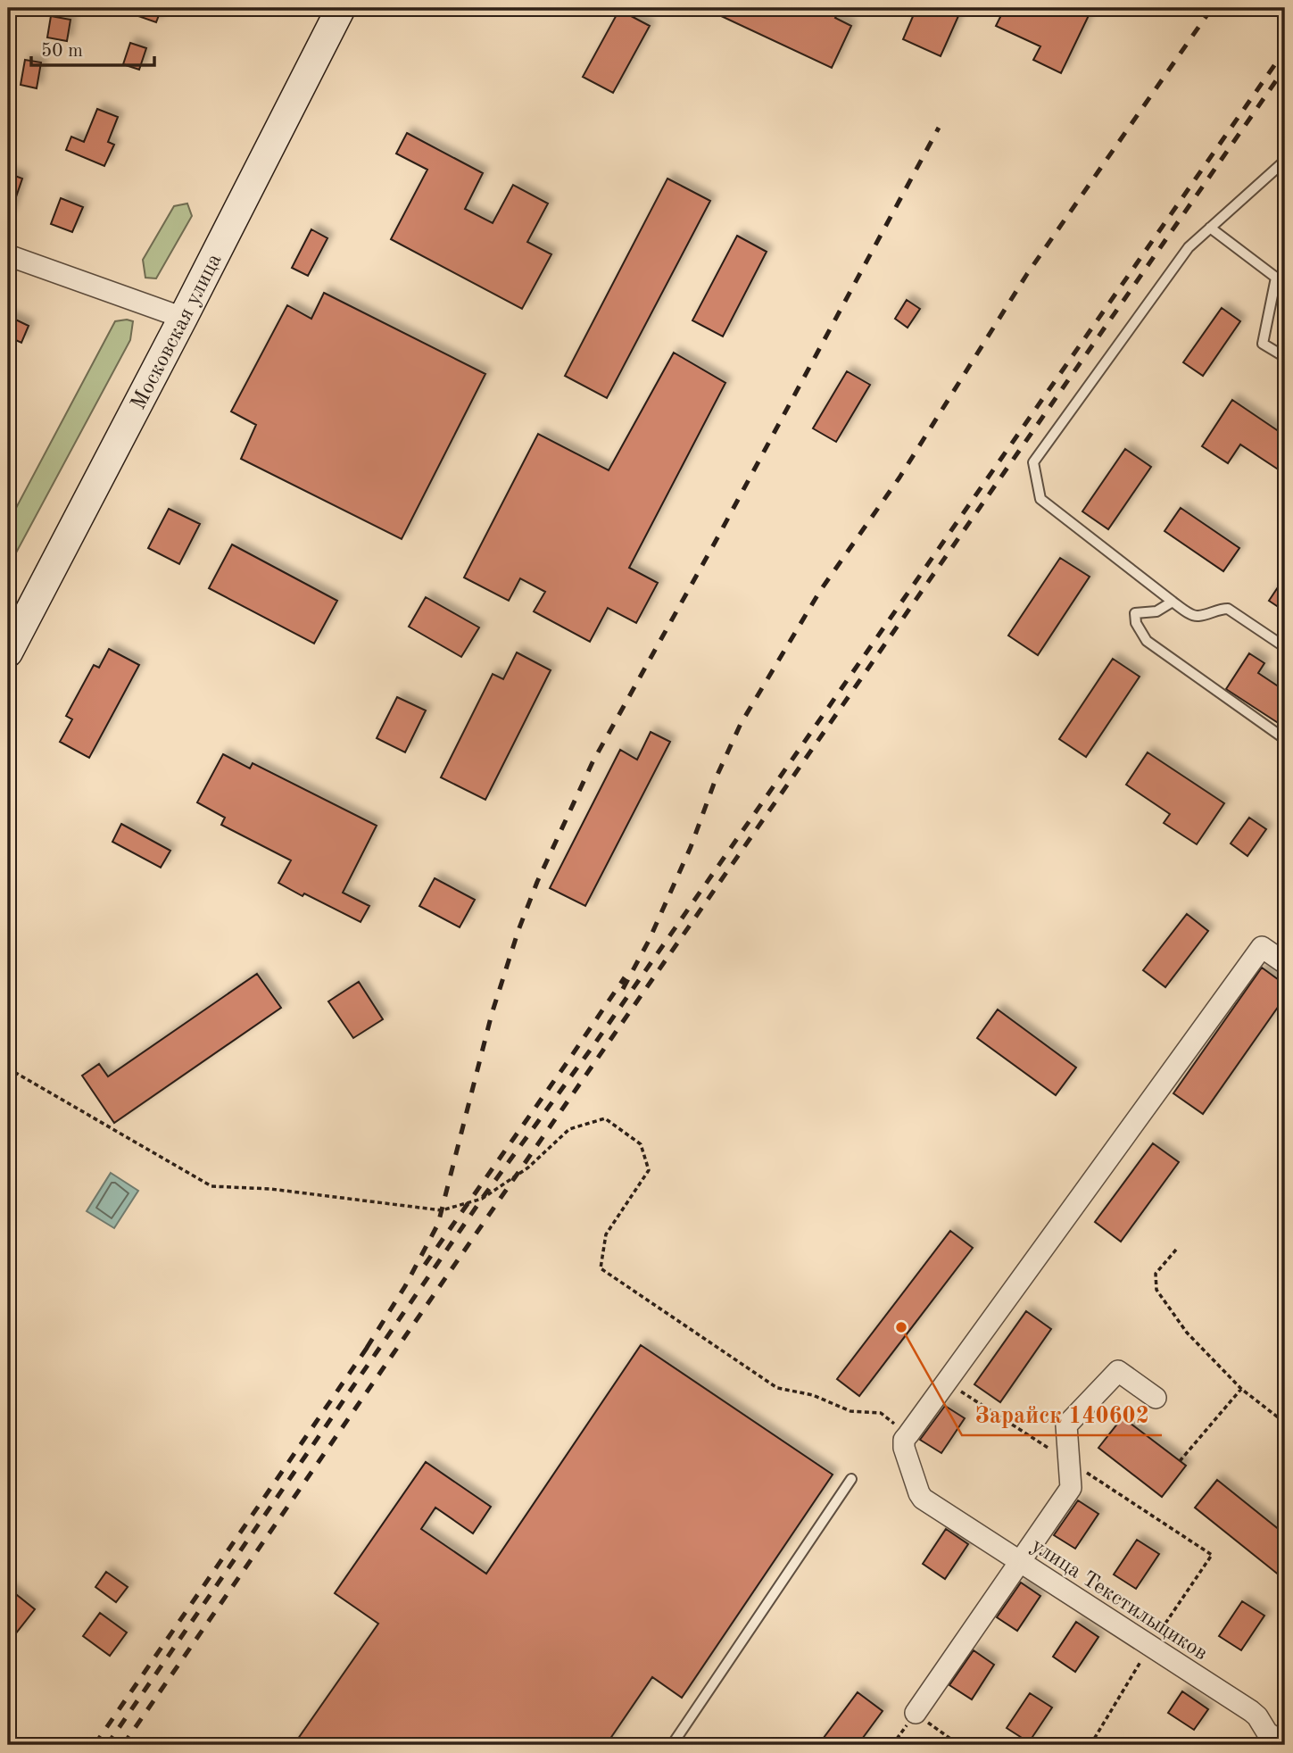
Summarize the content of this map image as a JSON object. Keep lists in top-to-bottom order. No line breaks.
{"streets":{"main road":["Московская улица"],"street":["улица Текстильщиков"]},"places":["Зарайск 140602"],"scale_bar":"50 m"}
